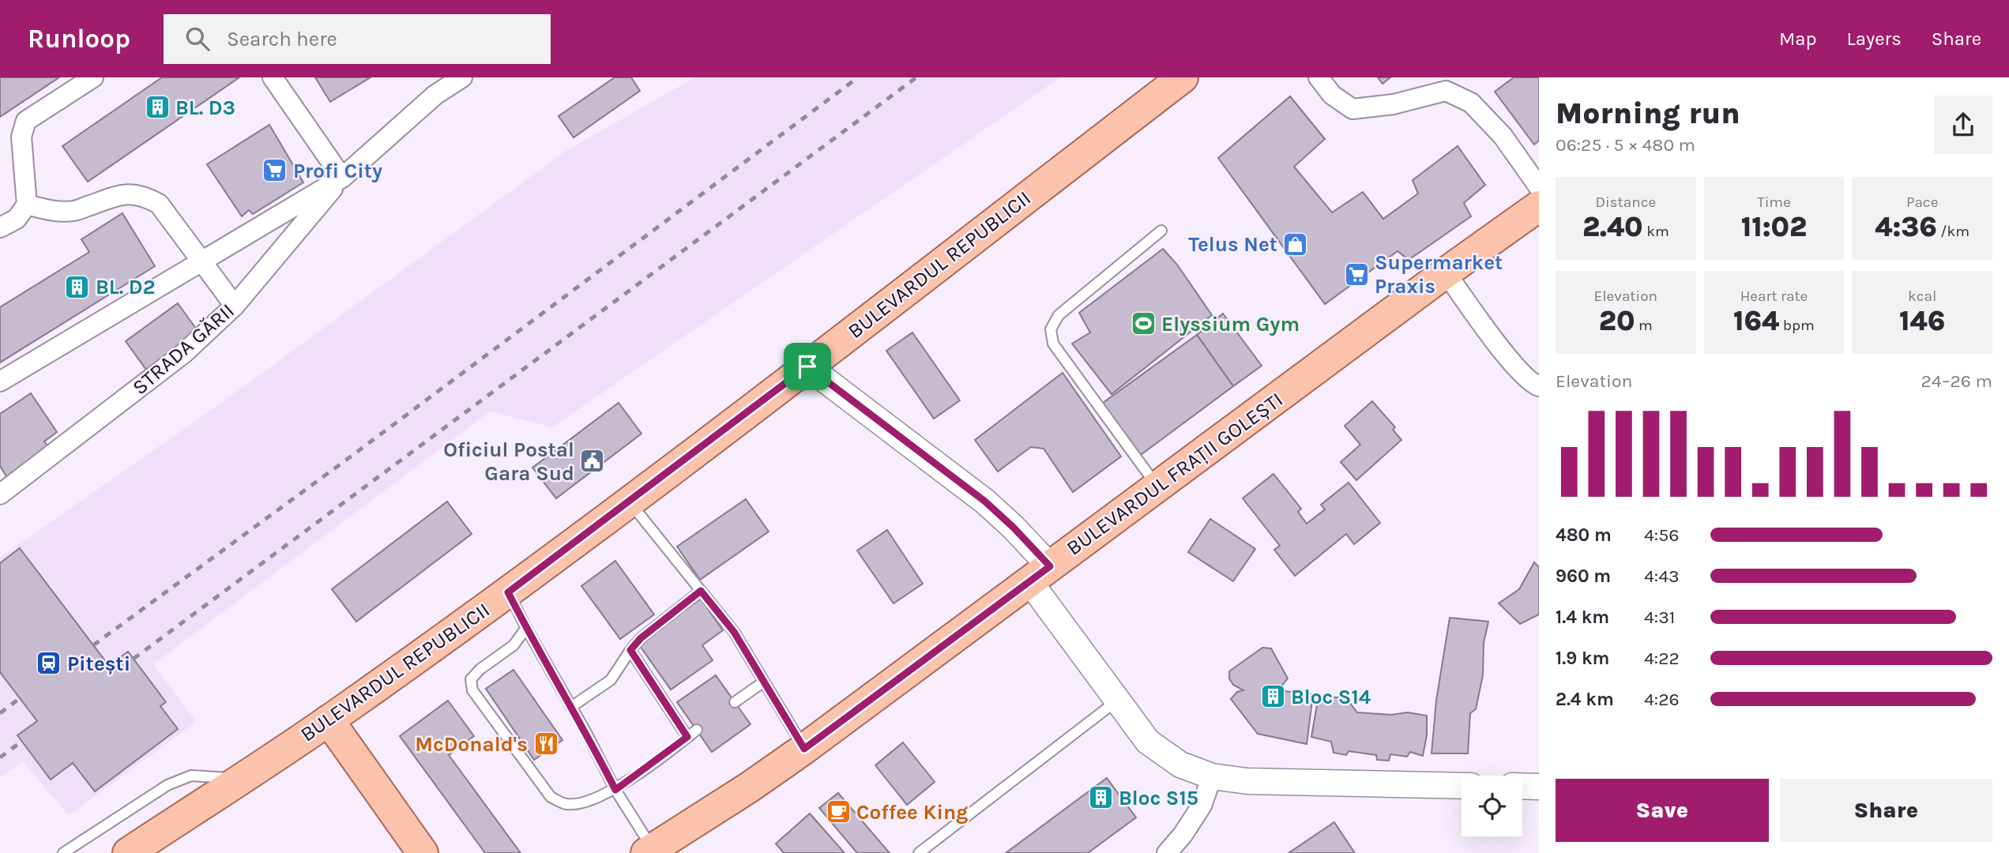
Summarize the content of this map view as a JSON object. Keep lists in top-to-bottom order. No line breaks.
{"streets":{"main road":["BULEVARDUL REPUBLICII","BULEVARDUL FRAȚII GOLEȘTI"],"street":["STRADA GĂRII"]},"places":{"building":["BL. D3","BL. D2","Bloc S14","Bloc S15"],"supermarket":["Profi City","Supermarket Praxis"],"shop":["Telus Net"],"sports":["Elyssium Gym"],"public building":["Oficiul Postal Gara Sud"],"station":["Pitești"],"restaurant":["McDonald's"],"cafe":["Coffee King"]},"page":{"header":"Runloop","search":"Search here","nav":["Map","Layers","Share"],"heading":["Morning run","06:25 · 5 × 480 m"],"stats":[["Distance","2.40 km"],["Time","11:02"],["Pace","4:36 /km"],["Elevation","20 m"],["Heart rate","164 bpm"],["kcal","146"]],"chart":["Elevation","24–26 m"],"list":[{"name":"480 m","note":"4:56"},{"name":"960 m","note":"4:43"},{"name":"1.4 km","note":"4:31"},{"name":"1.9 km","note":"4:22"},{"name":"2.4 km","note":"4:26"}],"buttons":["Save","Share"]}}
